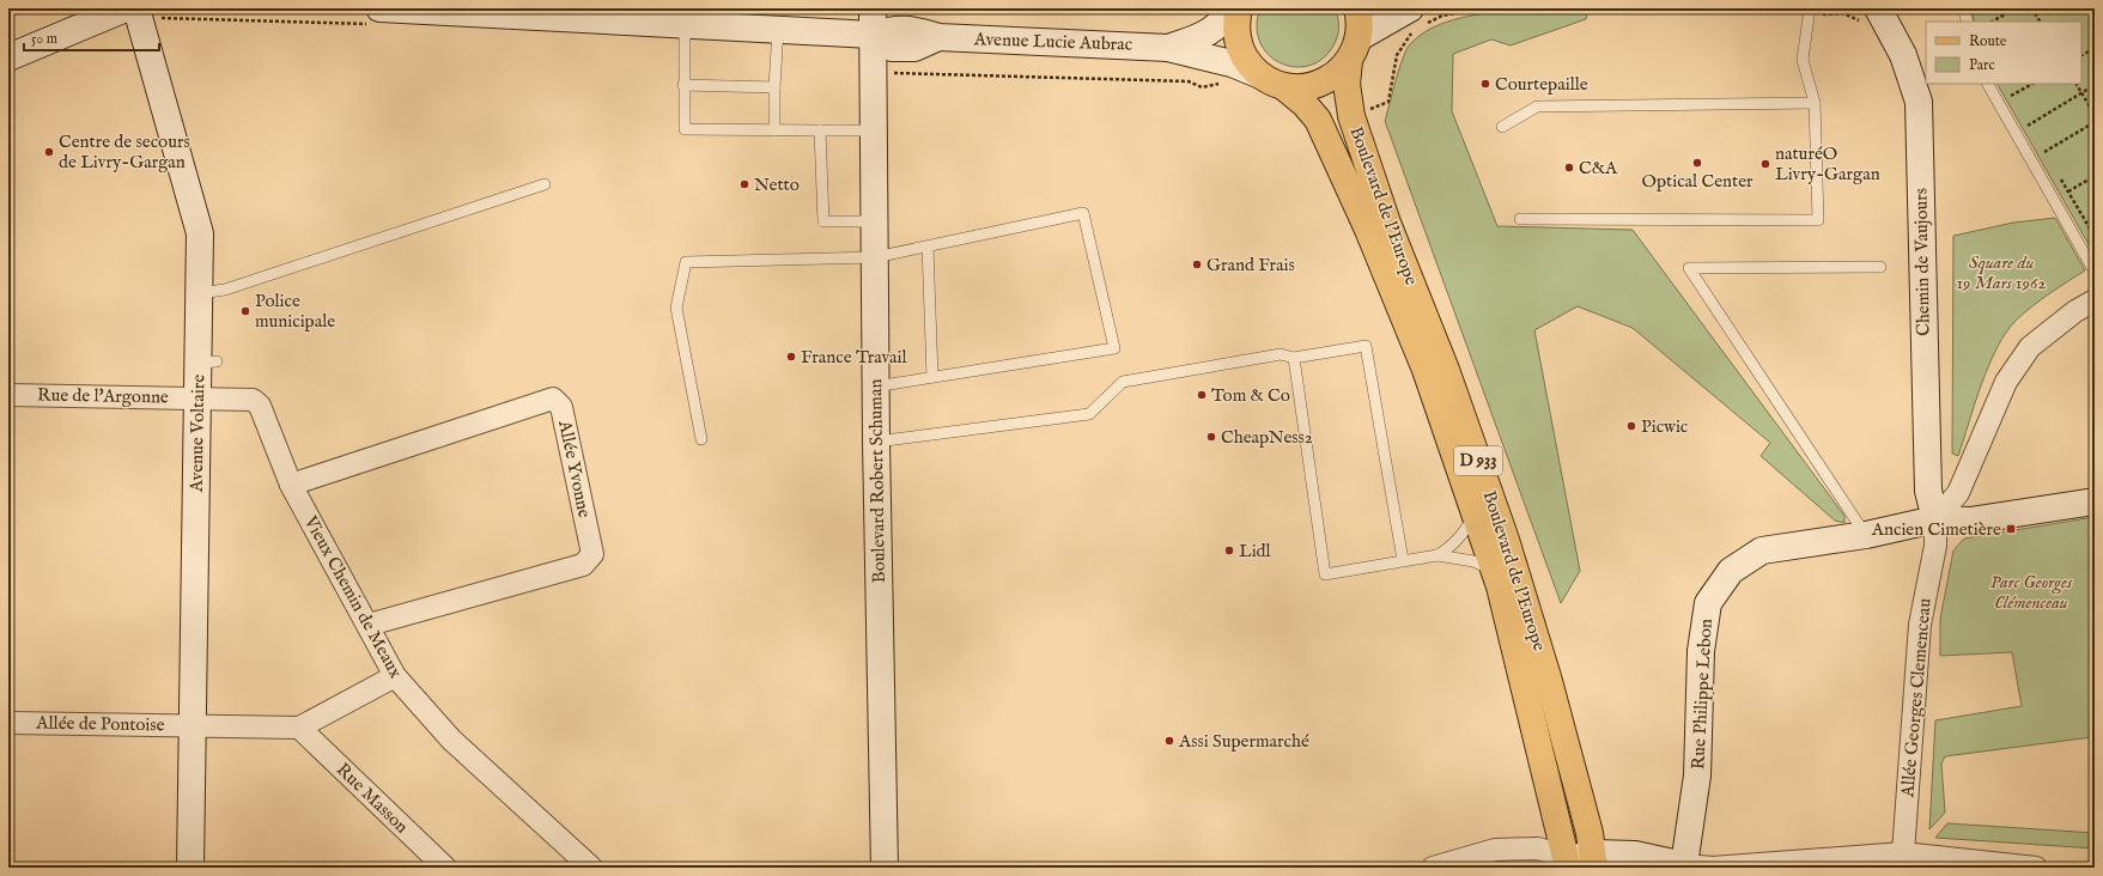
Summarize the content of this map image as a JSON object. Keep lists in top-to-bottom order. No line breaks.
{"streets":{"main road":["Boulevard de l'Europe","D 933"],"street":["Avenue Lucie Aubrac","Chemin de Vaujours","Rue de l'Argonne","Avenue Voltaire","Allée Yvonne","Boulevard Robert Schuman","Vieux Chemin de Meaux","Rue Philippe Lebon","Allée Georges Clemenceau","Allée de Pontoise","Rue Masson"]},"crossings":[["Avenue Lucie Aubrac","Boulevard Robert Schuman"],["Chemin de Vaujours","Rue Philippe Lebon"],["Chemin de Vaujours","Allée Georges Clemenceau"],["Rue de l'Argonne","Avenue Voltaire"],["Rue de l'Argonne","Vieux Chemin de Meaux"],["Avenue Voltaire","Vieux Chemin de Meaux"],["Avenue Voltaire","Allée de Pontoise"],["Allée Yvonne","Vieux Chemin de Meaux"],["Rue Philippe Lebon","Allée Georges Clemenceau"]],"parks":["Square du 19 Mars 1962","Parc Georges Clémenceau"],"places":{"other":["Courtepaille","Centre de secours de Livry-Gargan","Optical Center","naturéO Livry-Gargan","C&A","Netto","Grand Frais","Police municipale","France Travail","Tom & Co","Picwic","CheapNess2","Lidl","Assi Supermarché"],"transit":["Ancien Cimetière"]},"legend":["Route","Parc"],"scale_bar":"50 m"}
